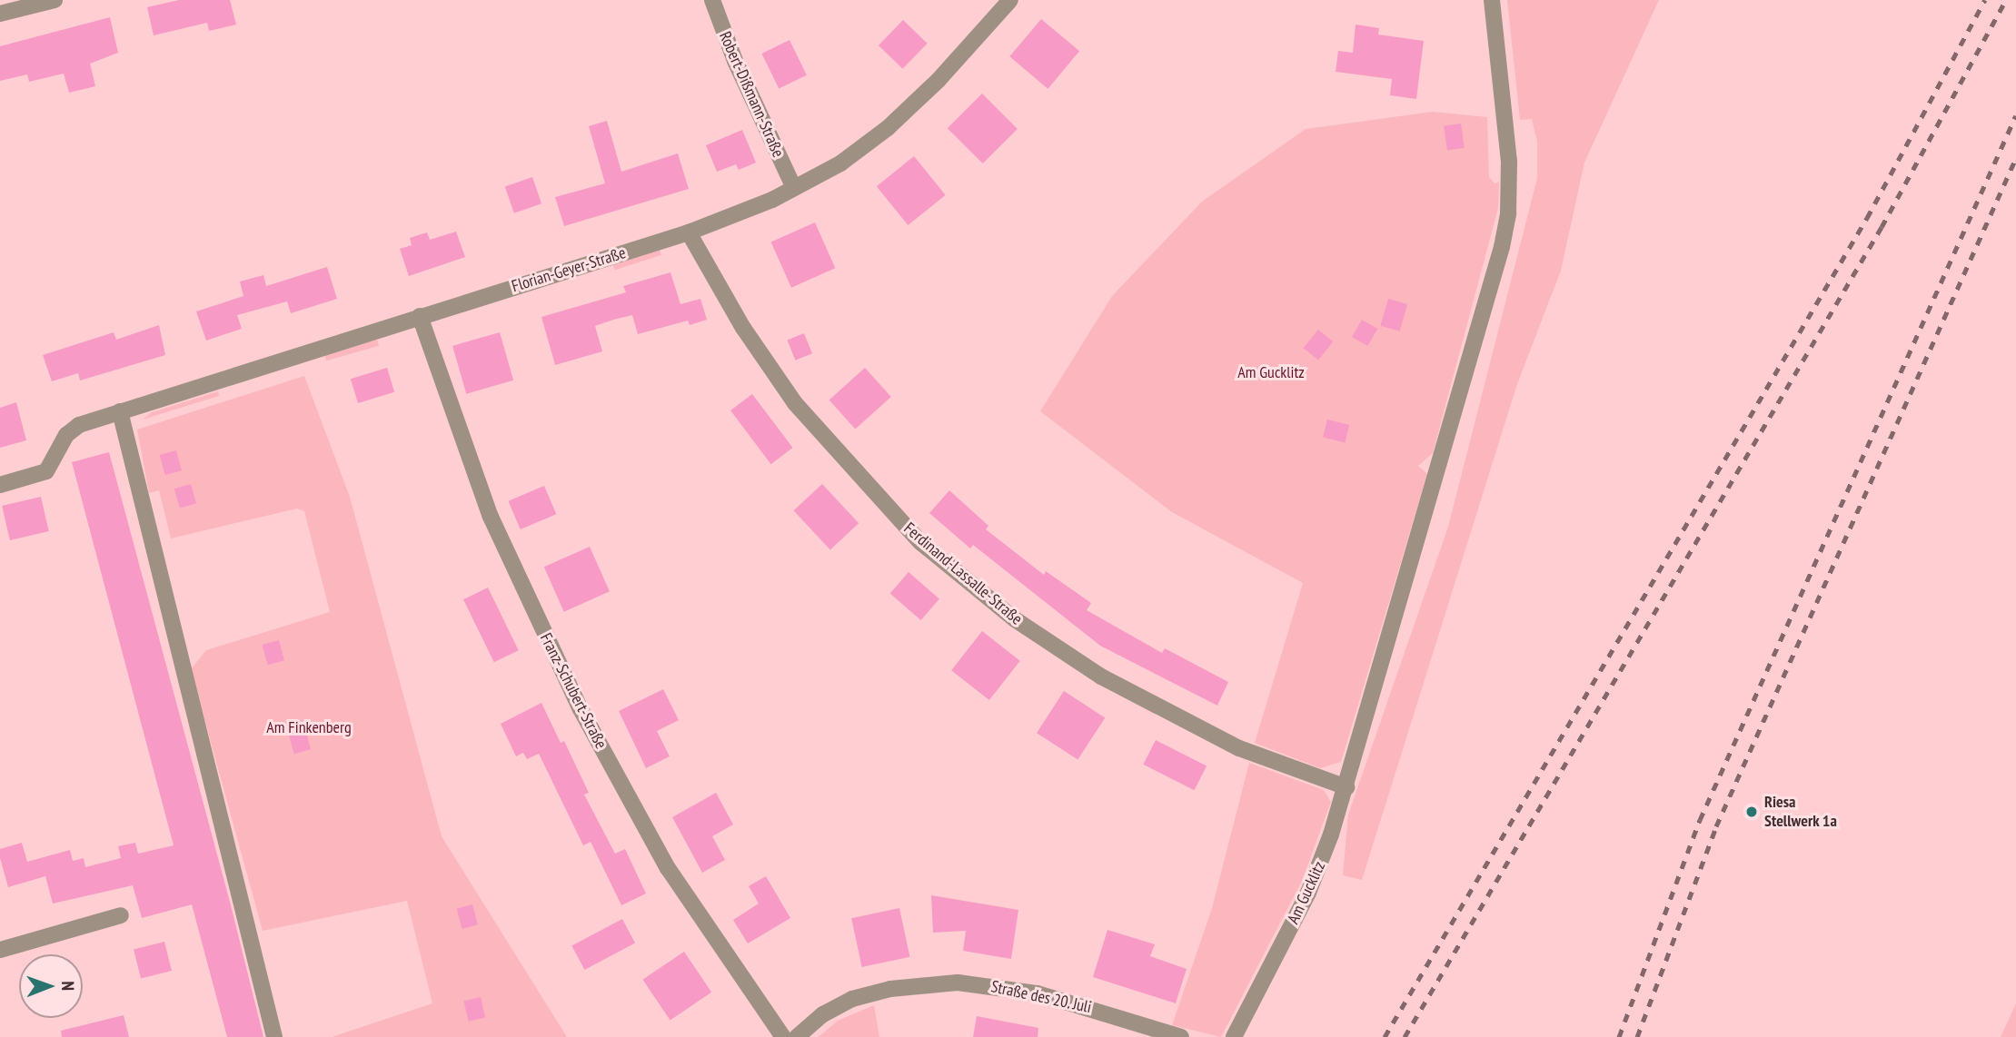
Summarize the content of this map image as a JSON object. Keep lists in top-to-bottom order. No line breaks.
{"streets":{"street":["Robert-Dißmann-Straße","Florian-Geyer-Straße","Ferdinand-Lassalle-Straße","Franz-Schubert-Straße","Am Gucklitz","Straße des 20. Juli"]},"crossings":[["Robert-Dißmann-Straße","Florian-Geyer-Straße"],["Florian-Geyer-Straße","Ferdinand-Lassalle-Straße"],["Florian-Geyer-Straße","Franz-Schubert-Straße"],["Ferdinand-Lassalle-Straße","Am Gucklitz"]],"parks":["Am Gucklitz","Am Finkenberg"],"places":["Riesa Stellwerk 1a"],"north":"right"}
